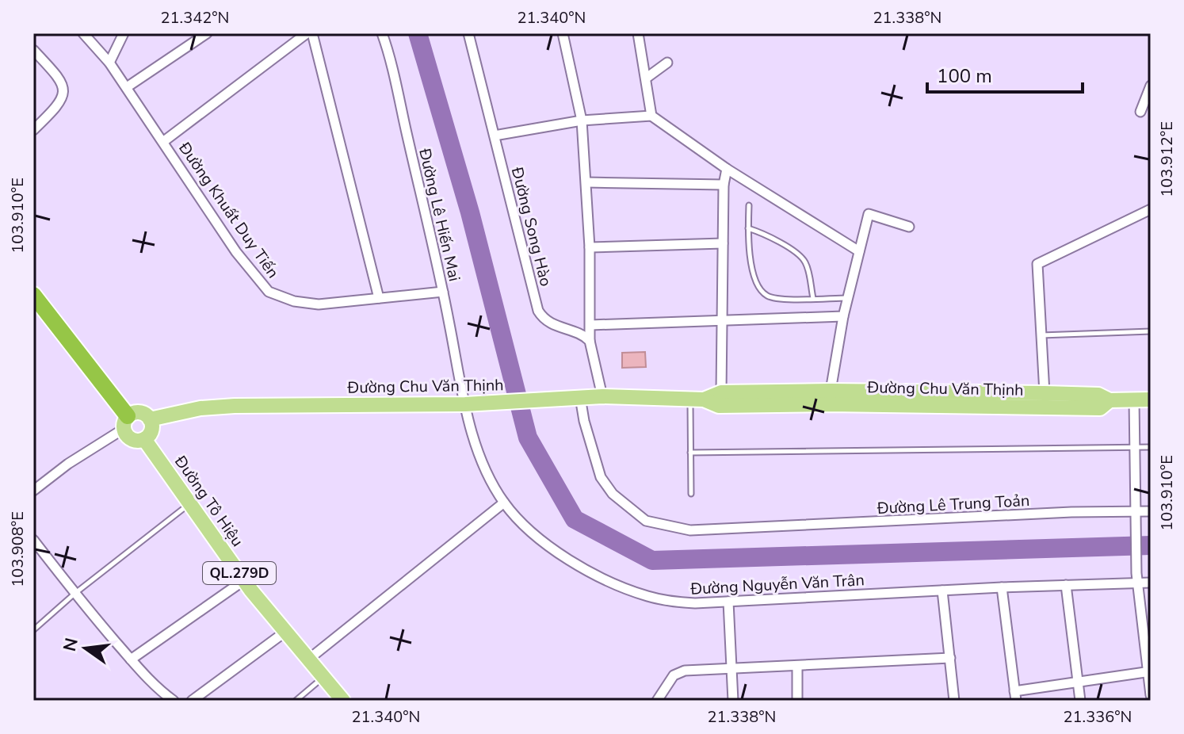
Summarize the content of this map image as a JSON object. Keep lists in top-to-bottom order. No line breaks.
{"streets":{"main road":["Đường Chu Văn Thịnh","Đường Tô Hiệu","QL.279D"],"street":["Đường Khuất Duy Tiến","Đường Lê Hiến Mai","Đường Song Hào","Đường Lê Trung Toản","Đường Nguyễn Văn Trân"]},"crossings":[["Đường Khuất Duy Tiến","Đường Lê Hiến Mai"],["Đường Lê Hiến Mai","Đường Chu Văn Thịnh"],["Đường Lê Hiến Mai","Đường Nguyễn Văn Trân"],["Đường Chu Văn Thịnh","Đường Tô Hiệu"],["Đường Chu Văn Thịnh","Đường Lê Trung Toản"],["Đường Chu Văn Thịnh","Đường Nguyễn Văn Trân"]],"scale_bar":"100 m","north":"left","coordinates":["21.342°N","21.340°N","21.338°N","103.912°E","103.910°E","103.908°E","21.336°N"]}
